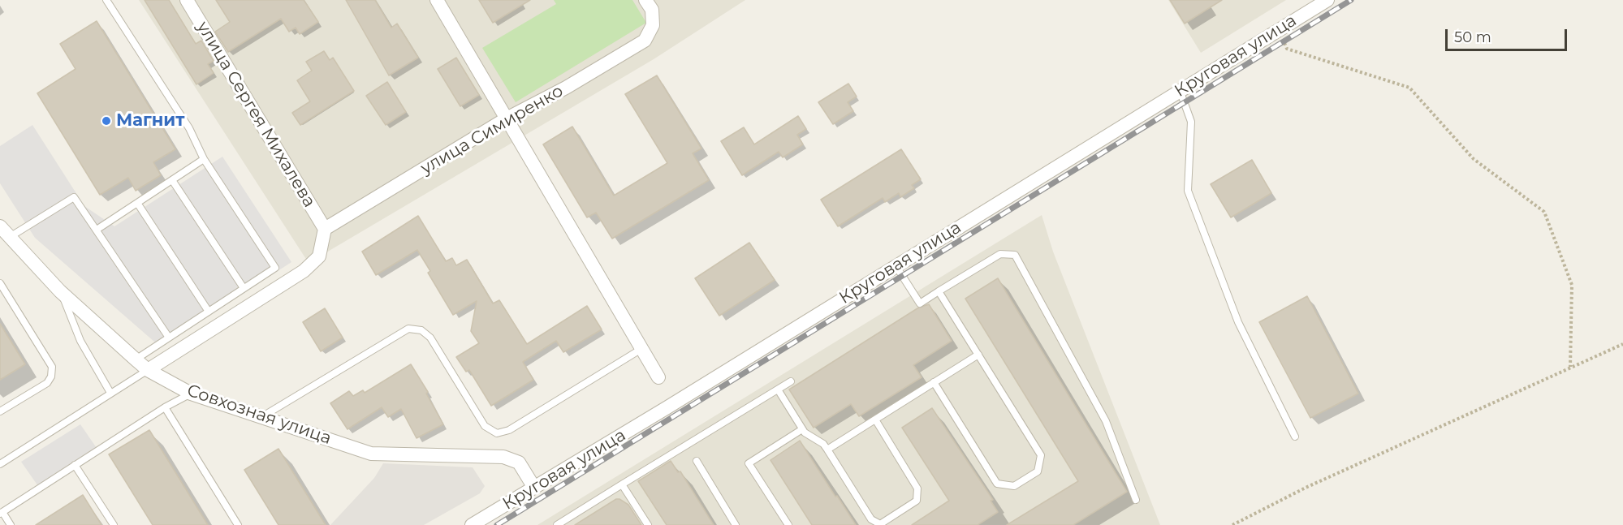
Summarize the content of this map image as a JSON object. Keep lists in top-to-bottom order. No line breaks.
{"streets":{"street":["Круговая улица","улица Сергея Михалева","улица Симиренко","Совхозная улица"]},"crossings":[["Круговая улица","Совхозная улица"],["улица Сергея Михалева","улица Симиренко"]],"places":["Магнит"],"scale_bar":"50 m"}
